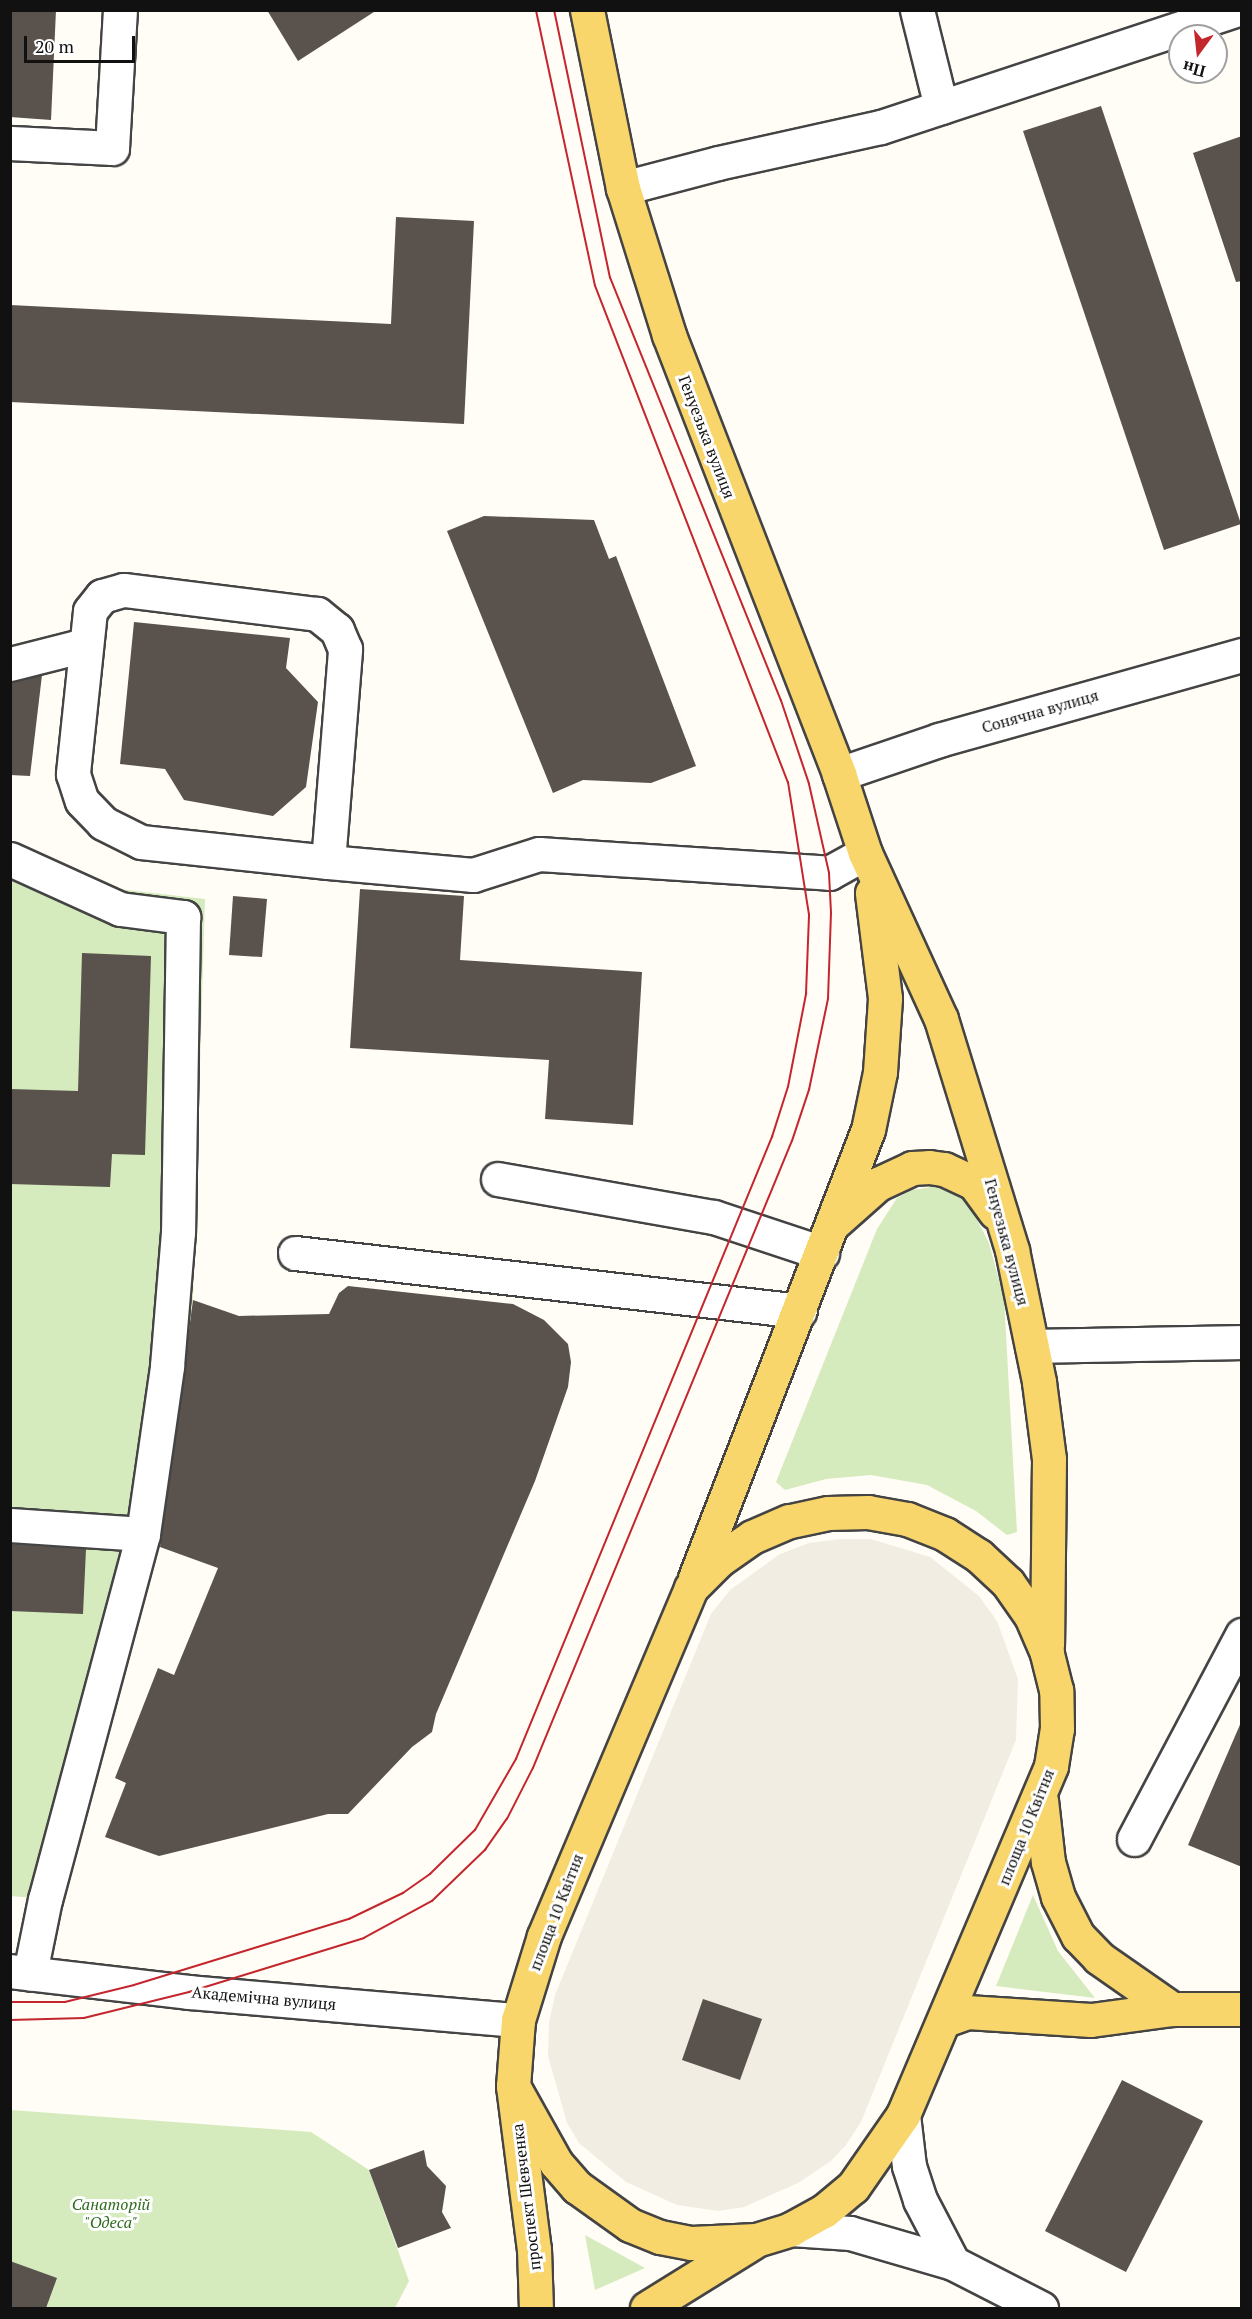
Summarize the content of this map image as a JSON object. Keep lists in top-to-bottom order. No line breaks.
{"streets":{"main road":["Генуезька вулиця","площа 10 Квітня","проспект Шевченка"],"street":["Сонячна вулиця","Академічна вулиця"]},"crossings":[["Генуезька вулиця","Сонячна вулиця"],["Генуезька вулиця","площа 10 Квітня"],["площа 10 Квітня","Академічна вулиця"],["площа 10 Квітня","проспект Шевченка"]],"parks":["Санаторій \"Одеса\""],"scale_bar":"20 m","north":"bottom"}
